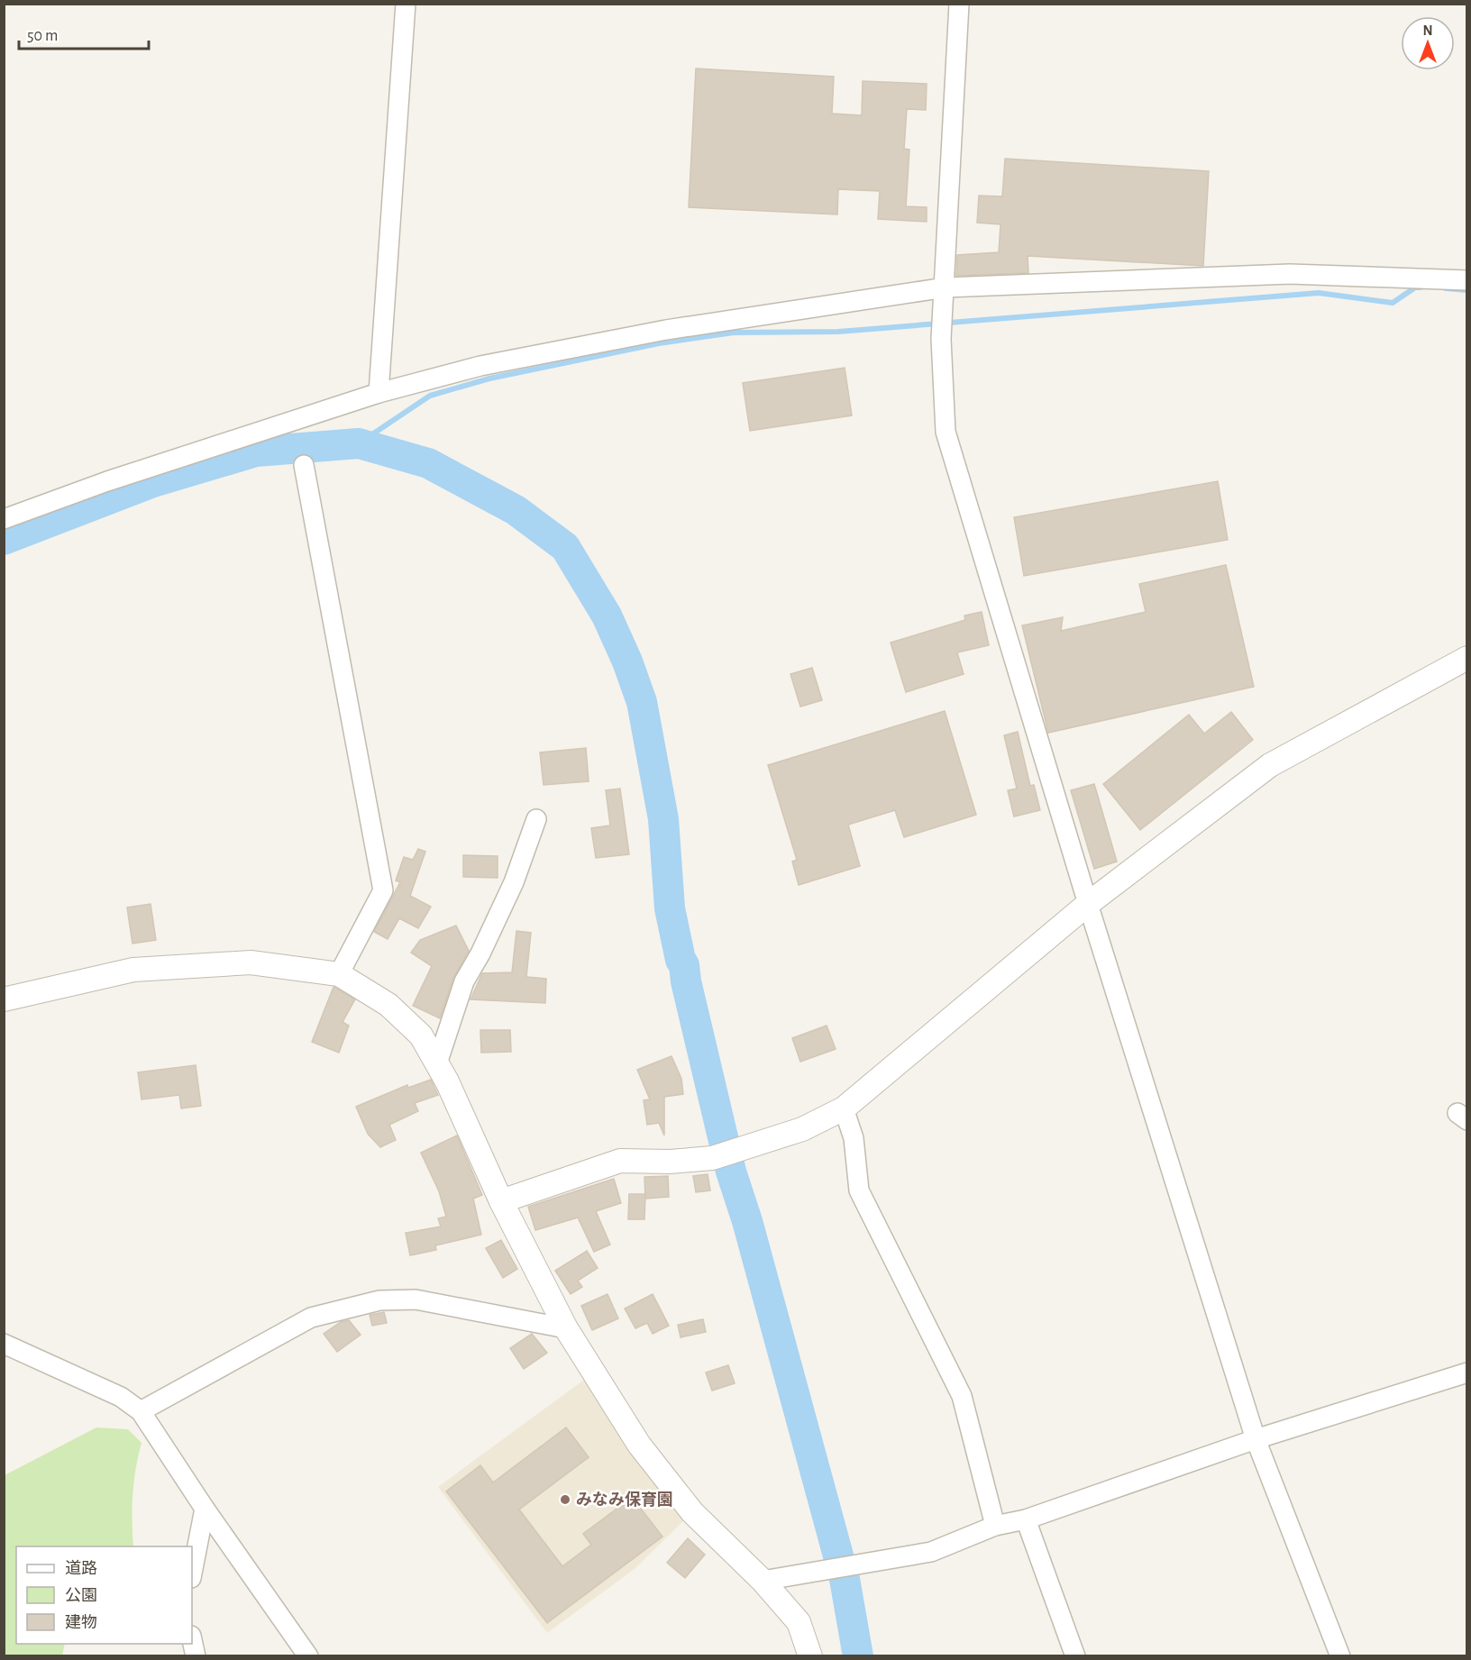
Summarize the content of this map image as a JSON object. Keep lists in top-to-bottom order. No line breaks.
{"places":["みなみ保育園"],"legend":["道路","公園","建物"],"scale_bar":"50 m","north":"top"}
